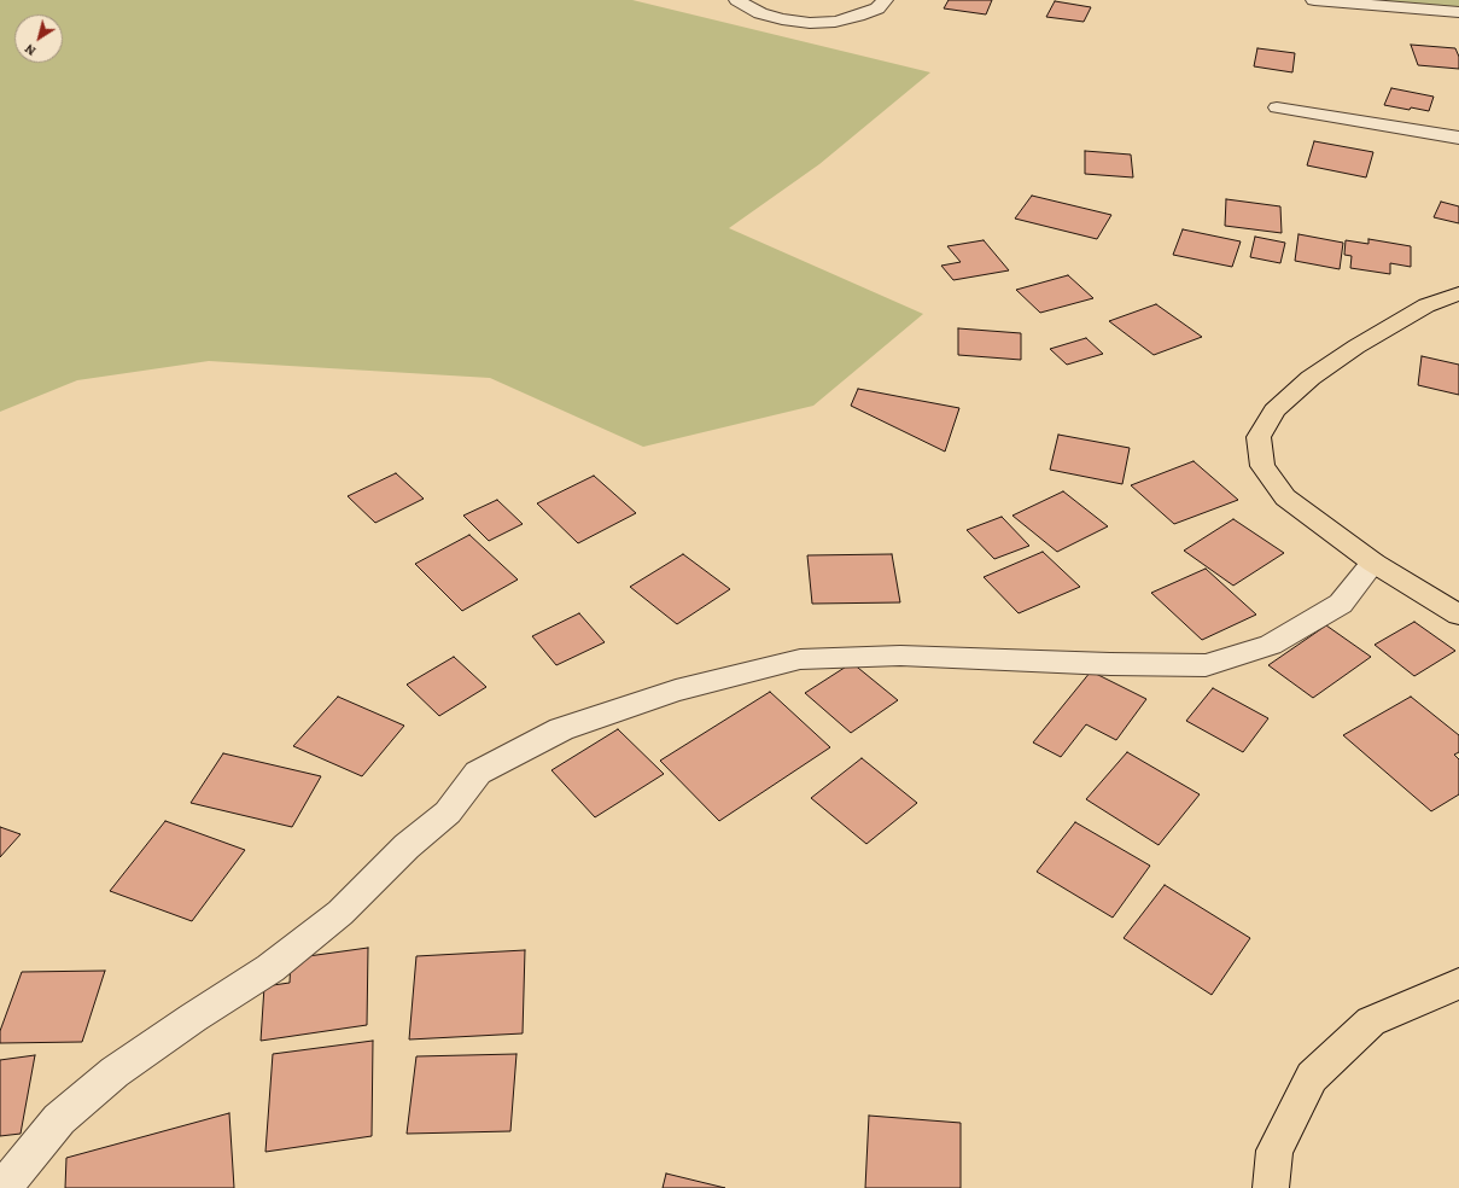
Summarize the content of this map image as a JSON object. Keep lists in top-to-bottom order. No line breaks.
{"north":"bottom left"}
